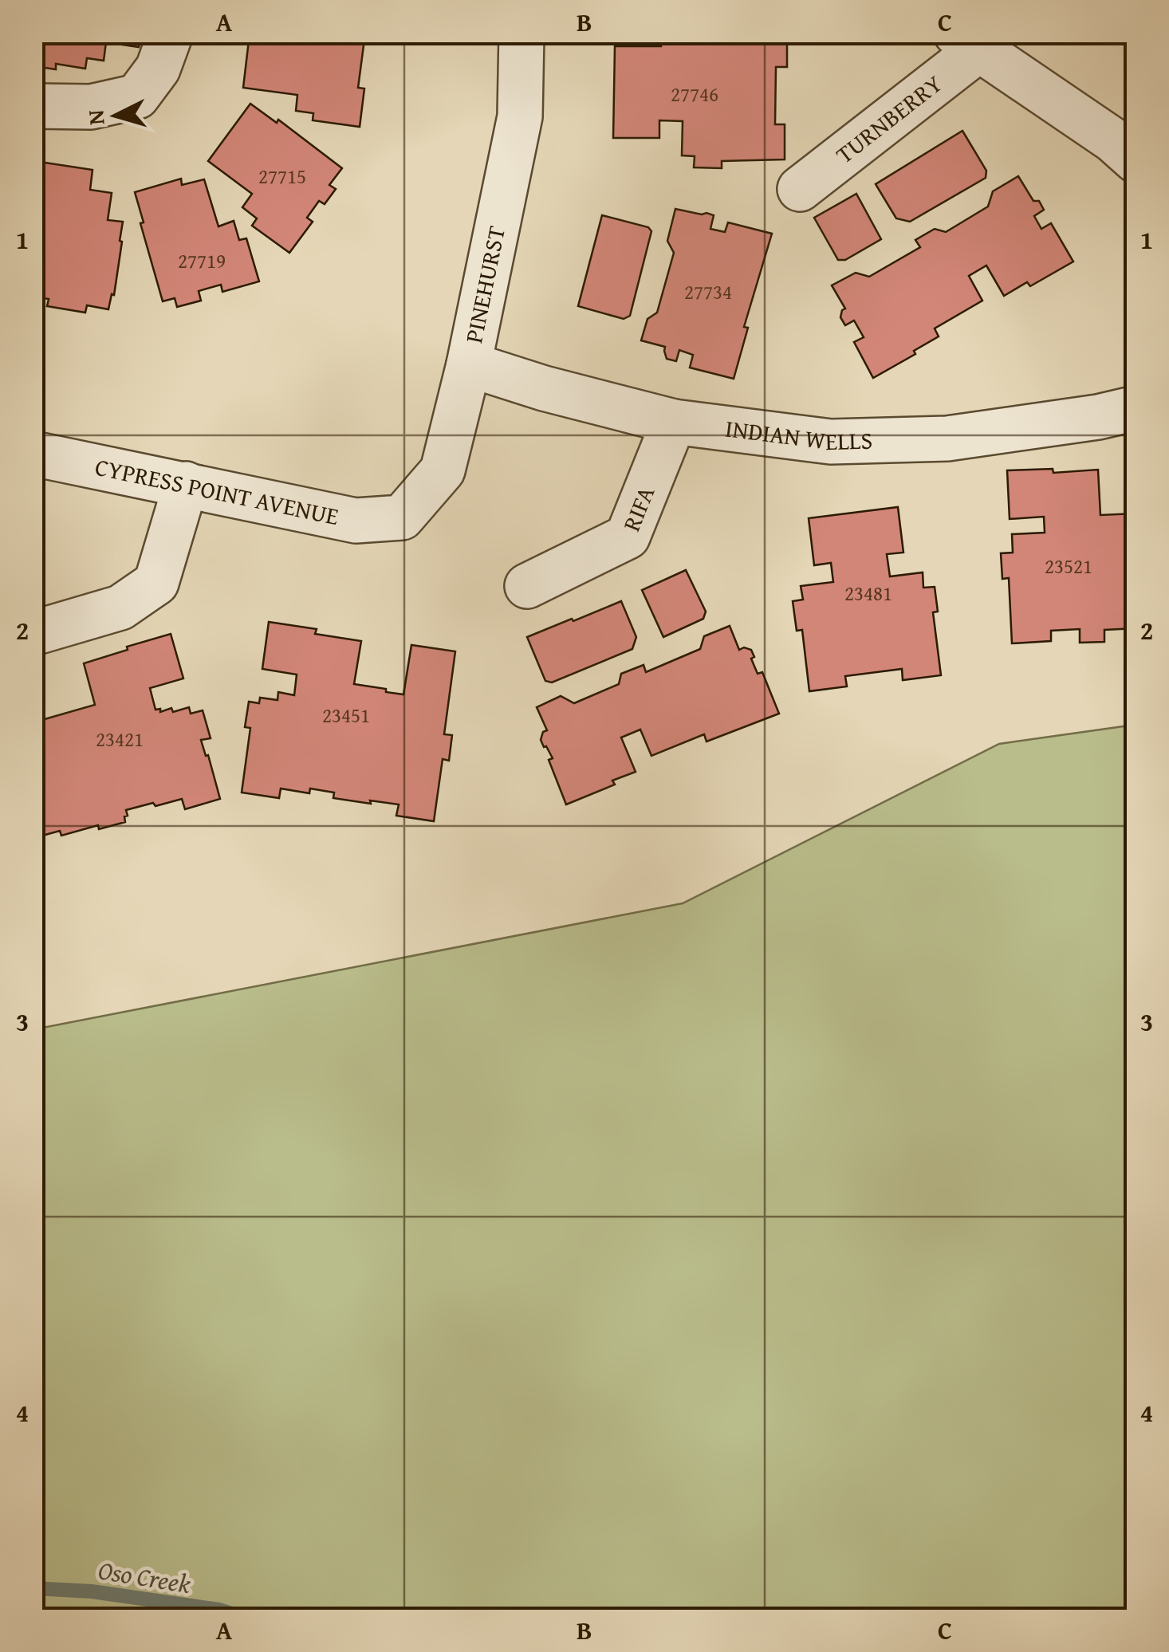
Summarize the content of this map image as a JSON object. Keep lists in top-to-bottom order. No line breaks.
{"streets":{"street":["TURNBERRY","PINEHURST","INDIAN WELLS","CYPRESS POINT AVENUE","RIFA"]},"crossings":[["PINEHURST","INDIAN WELLS"],["PINEHURST","CYPRESS POINT AVENUE"],["INDIAN WELLS","RIFA"]],"water":["Oso Creek"],"house_numbers":["27746","27715","27719","27734","23521","23481","23451","23421"],"north":"left","grid":{"columns":["A","B","C"],"rows":["1","2","3","4"]}}
